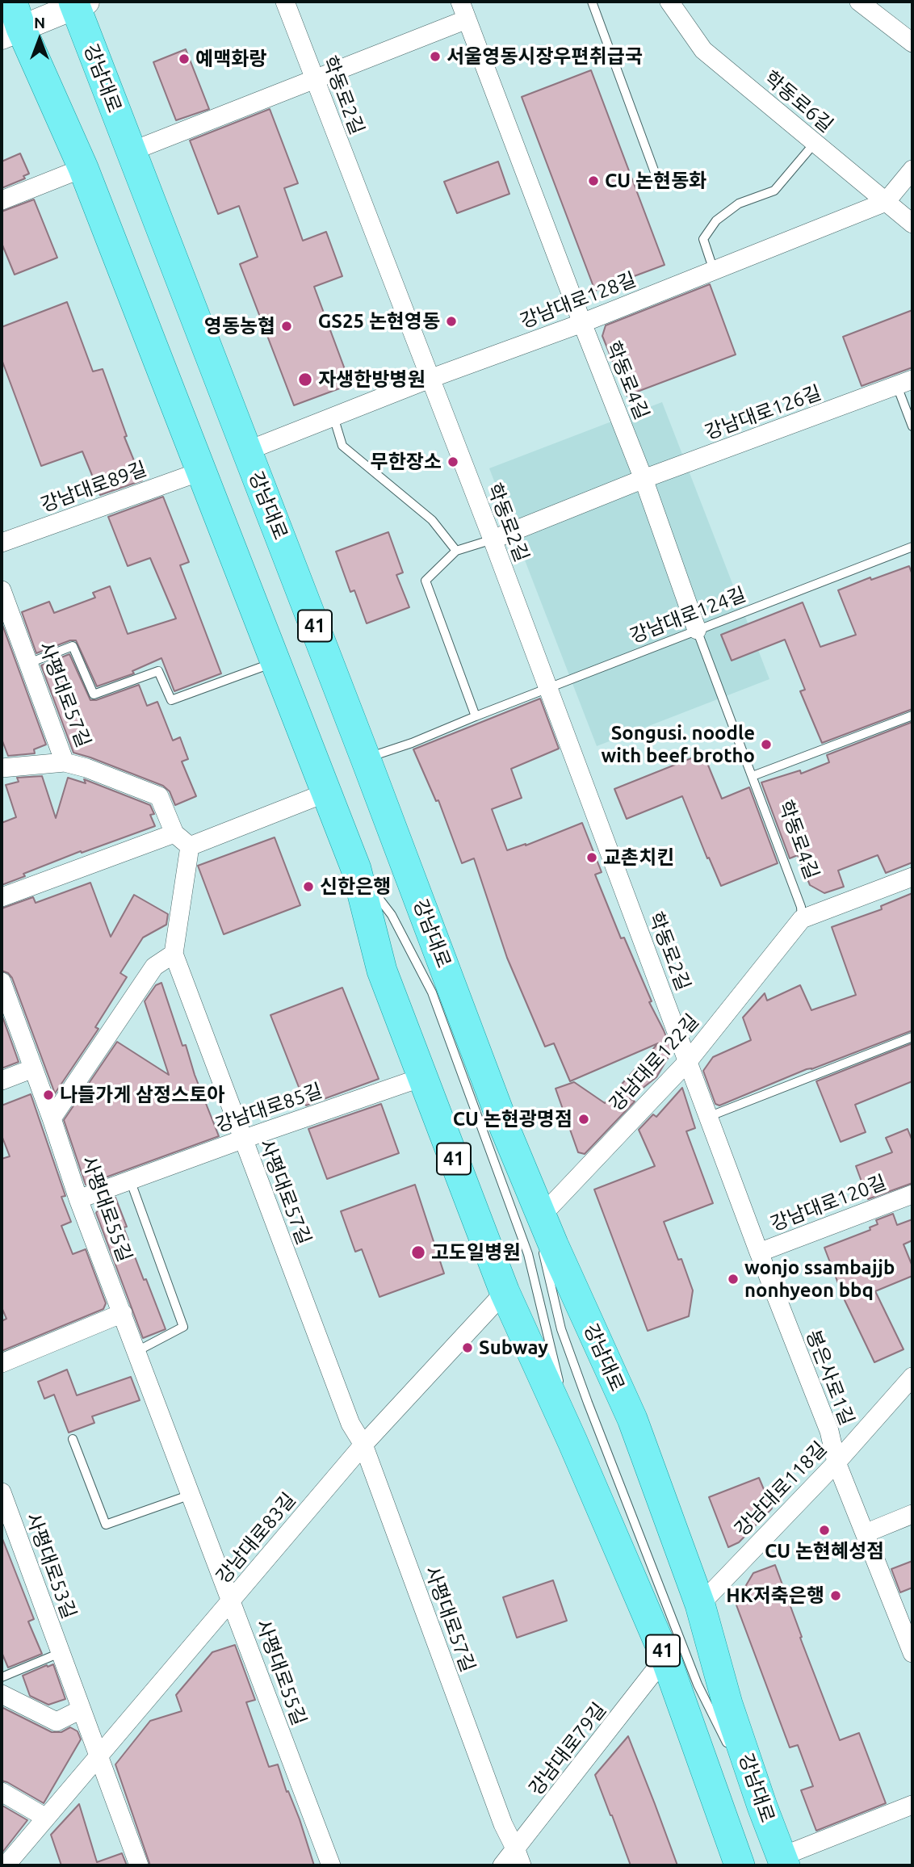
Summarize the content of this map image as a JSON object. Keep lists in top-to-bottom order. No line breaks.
{"streets":{"main road":["강남대로","41"],"street":["학동로2길","학동로6길","강남대로128길","학동로4길","강남대로126길","강남대로89길","사평대로57길","강남대로122길","강남대로85길","강남대로120길","사평대로55길","봉은사로1길","강남대로118길","강남대로83길","사평대로53길","강남대로79길"],"lane":["강남대로124길"]},"crossings":[["강남대로","강남대로128길"],["강남대로","강남대로124길"],["강남대로","강남대로122길"],["강남대로","강남대로118길"],["학동로2길","강남대로128길"],["학동로2길","강남대로126길"],["학동로2길","강남대로124길"],["학동로2길","강남대로122길"],["학동로2길","봉은사로1길"],["학동로6길","강남대로128길"],["강남대로128길","학동로4길"],["학동로4길","강남대로126길"],["학동로4길","강남대로124길"],["학동로4길","강남대로122길"],["강남대로89길","41"],["41","강남대로85길"],["41","강남대로83길"],["41","강남대로79길"],["사평대로57길","강남대로85길"],["사평대로57길","강남대로83길"],["사평대로57길","강남대로79길"],["강남대로122길","봉은사로1길"],["강남대로85길","사평대로55길"],["강남대로120길","봉은사로1길"],["사평대로55길","강남대로83길"],["봉은사로1길","강남대로118길"],["강남대로83길","사평대로53길"]],"places":["서울영동시장우편취급국","예맥화랑","CU 논현동화","GS25 논현영동","영동농협","자생한방병원","무한장소","Songusi. noodle with beef brotho","교촌치킨","신한은행","나들가게 삼정스토아","CU 논현광명점","고도일병원","wonjo ssambajjb nonhyeon bbq","Subway","CU 논현혜성점","HK저축은행"],"north":"top"}
